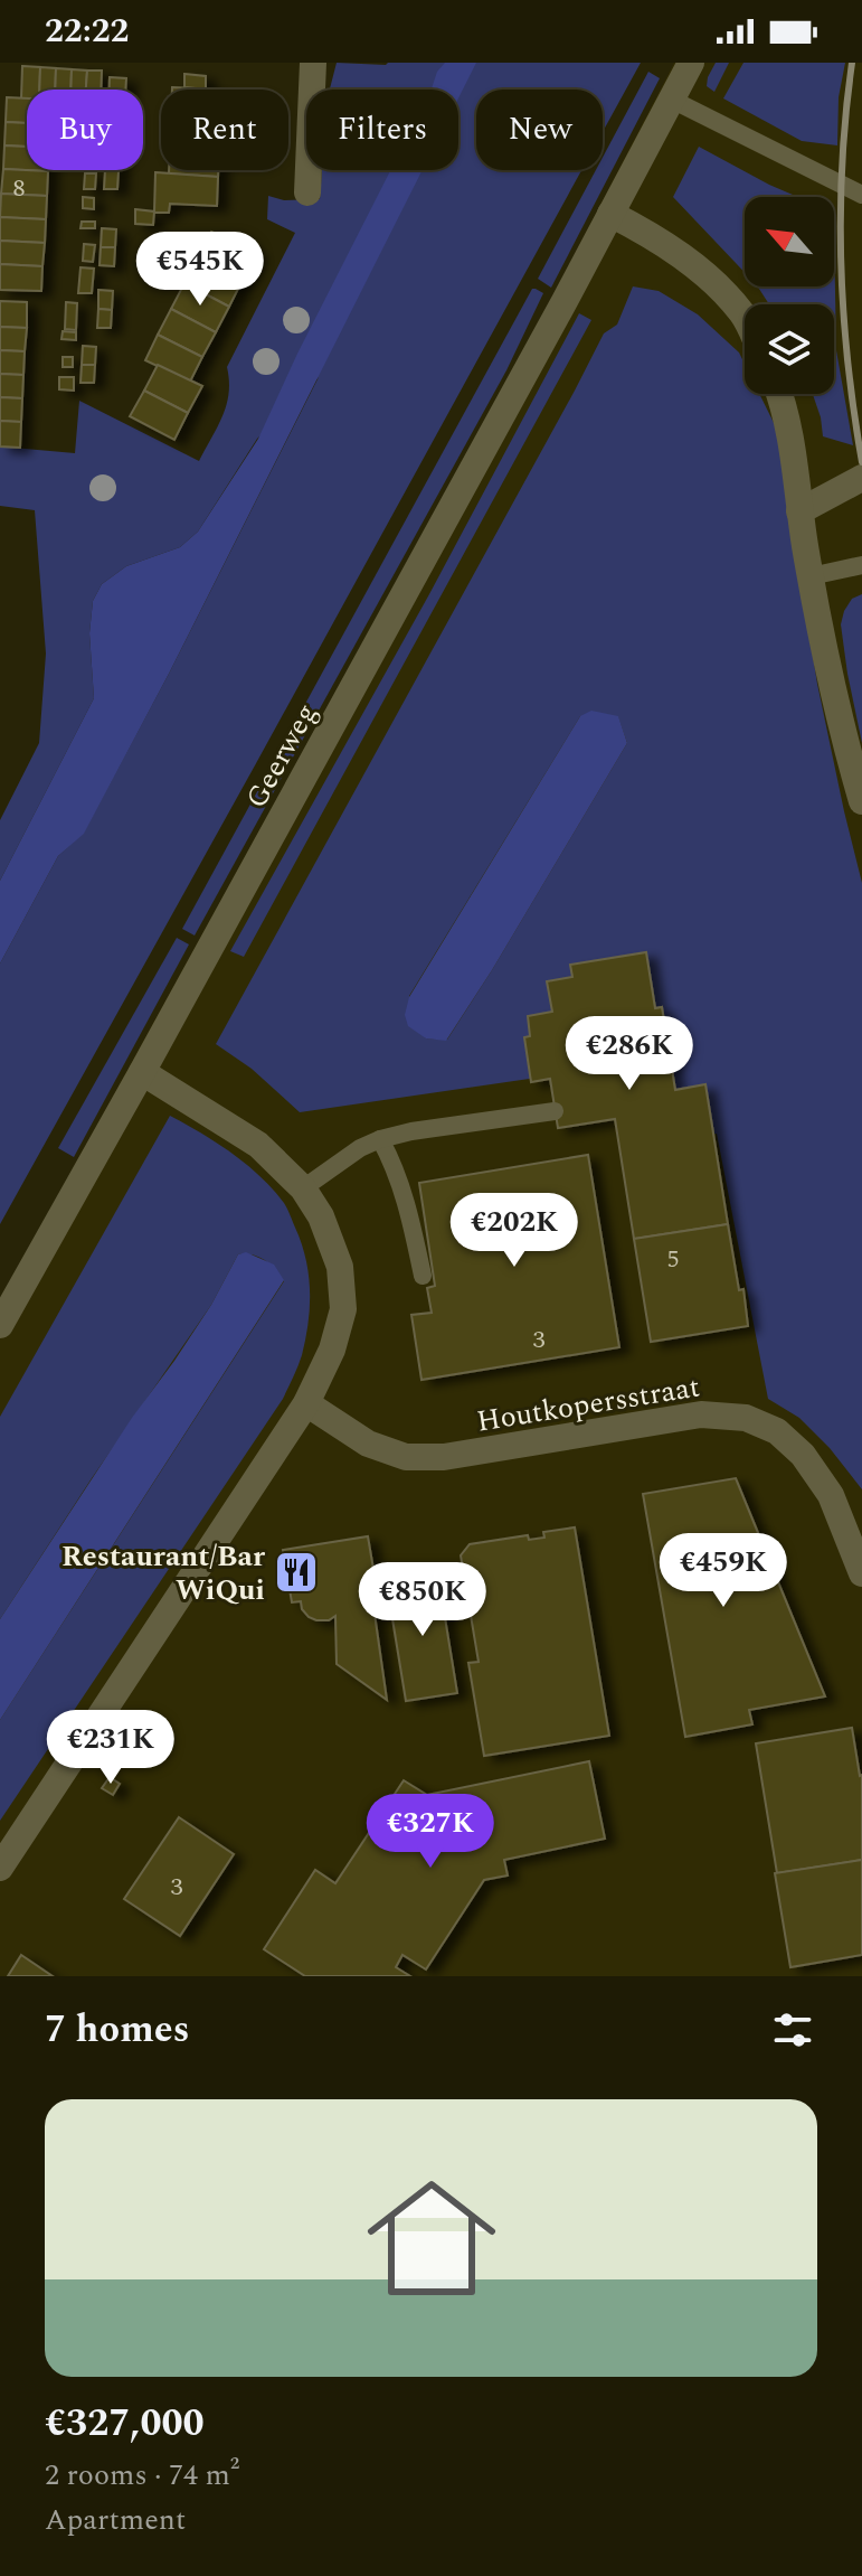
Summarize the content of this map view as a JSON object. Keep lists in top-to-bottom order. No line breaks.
{"streets":{"street":["Geerweg","Houtkopersstraat"]},"places":{"restaurant":["Restaurant/Bar WiQui"]},"house_numbers":["8","5","3","3"],"north":"top left","page":{"status":"22:22","chip":["Buy","Rent","Filters","New"],"price":["€545K","€286K","€202K","€459K","€850K","€231K","€327K"],"heading":"7 homes","list":[{"name":"€327,000","note":"2 rooms · 74 m² · Apartment"}]}}
